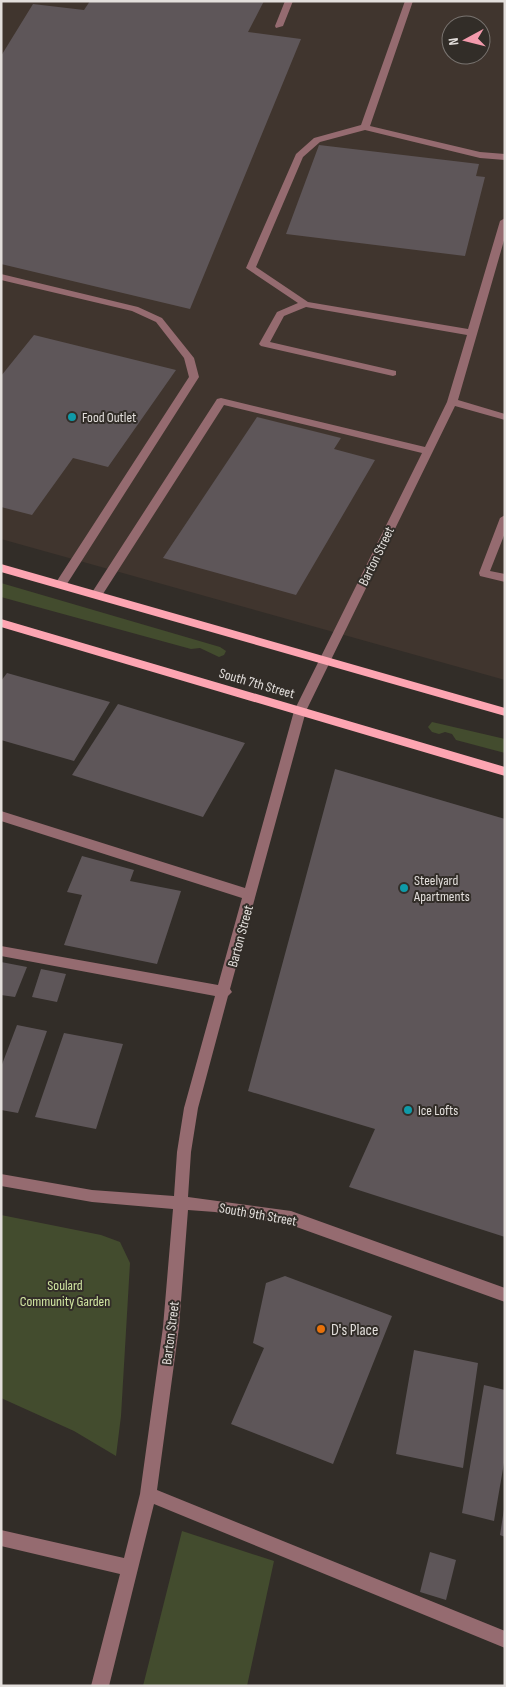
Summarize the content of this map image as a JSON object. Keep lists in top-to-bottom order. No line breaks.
{"streets":{"main road":["South 7th Street"],"street":["Barton Street","South 9th Street"]},"crossings":[["Barton Street","South 7th Street"],["Barton Street","South 9th Street"]],"parks":["Soulard Community Garden"],"places":["Food Outlet","Steelyard Apartments","Ice Lofts","D's Place"],"north":"left"}
